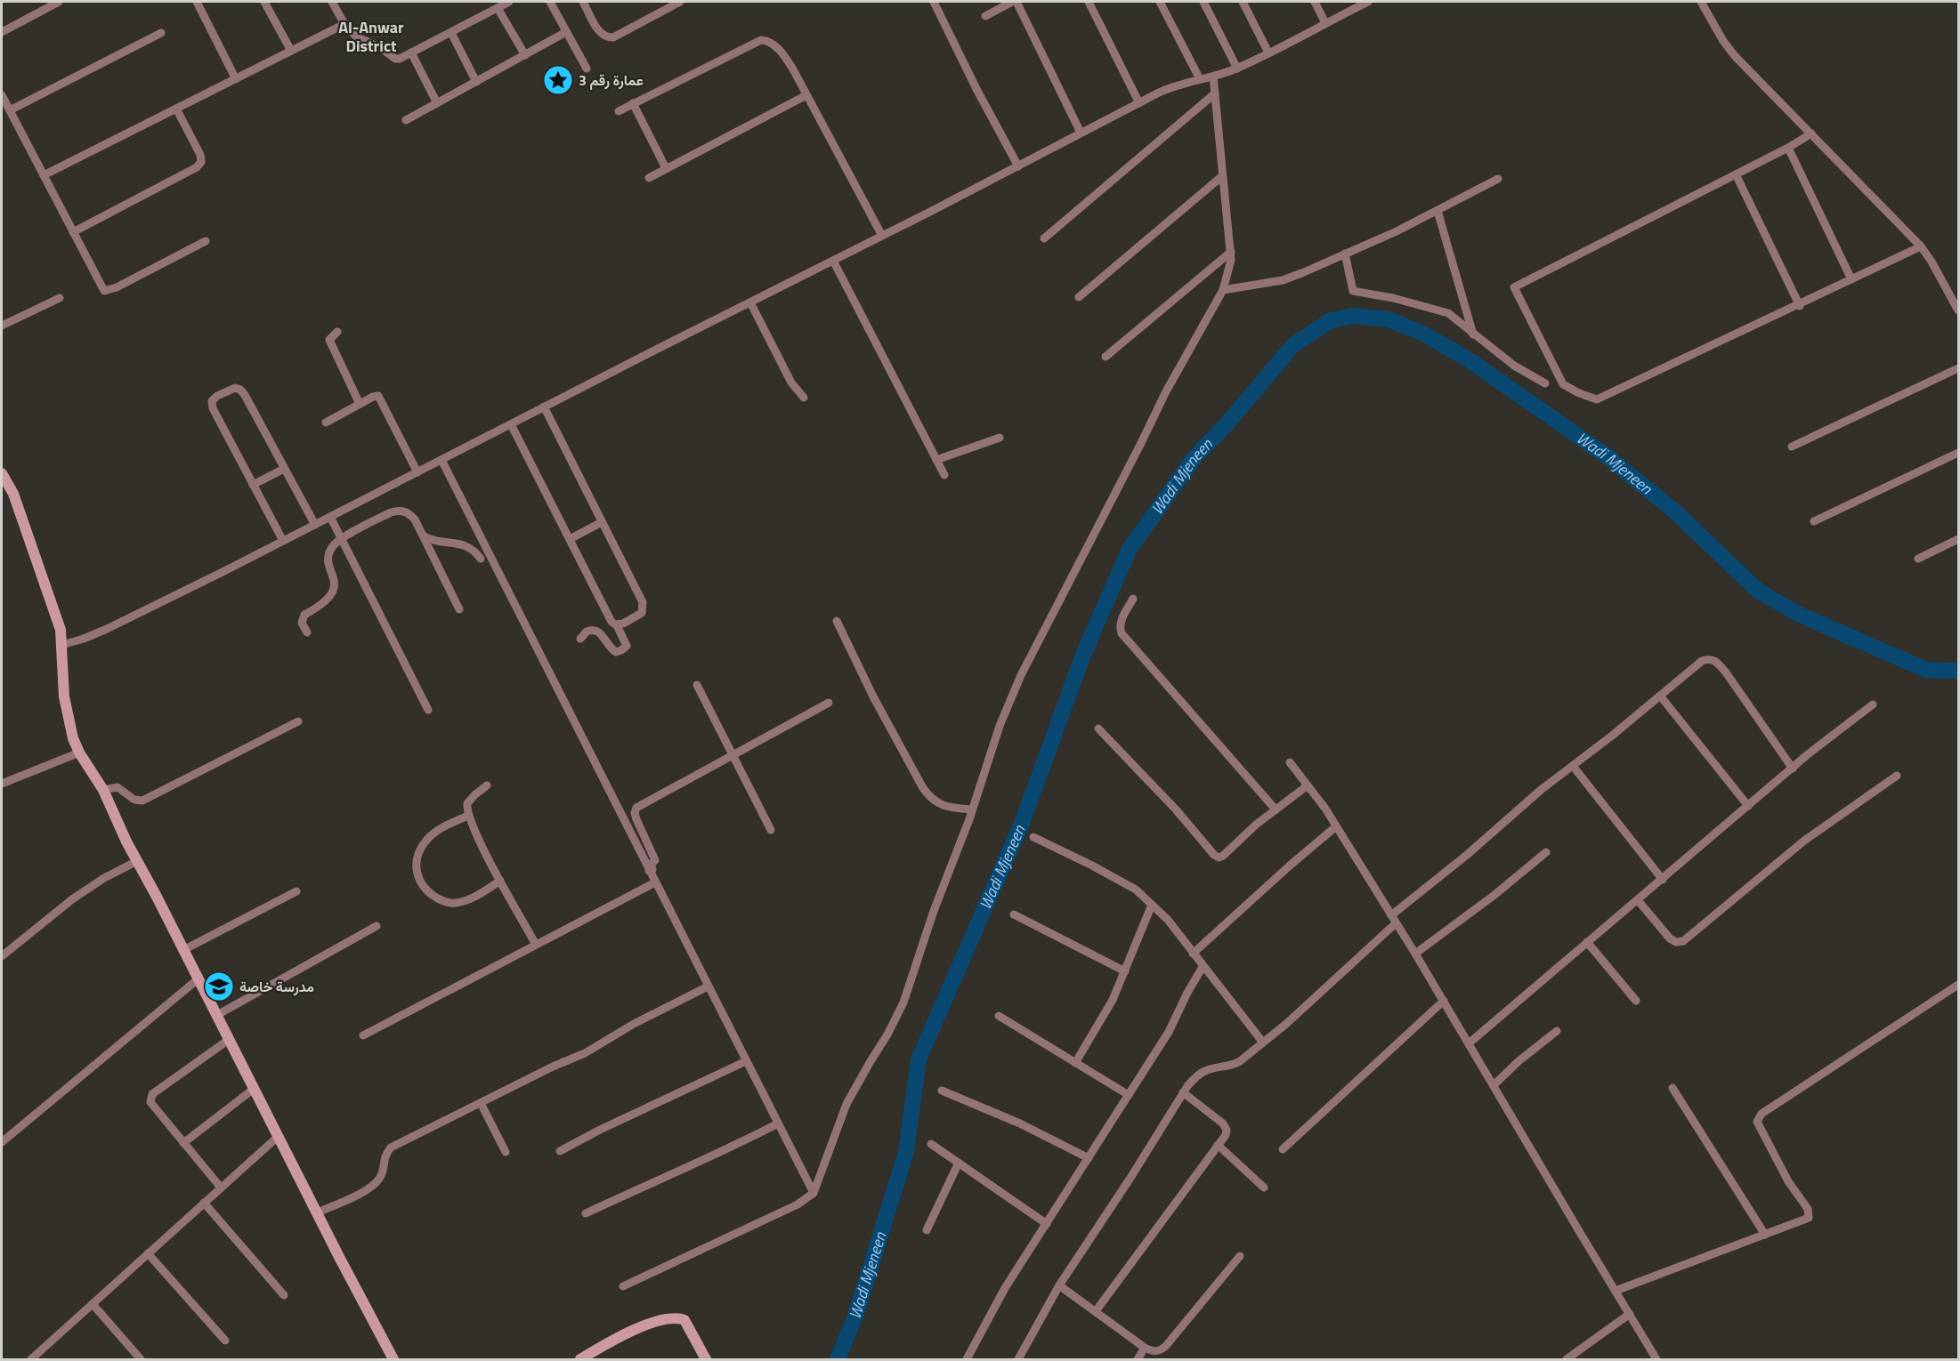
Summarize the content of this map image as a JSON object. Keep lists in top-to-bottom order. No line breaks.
{"districts":["Al-Anwar District"],"water":["Wadi Mjeneen"],"places":{"place":["عمارة رقم 3"],"school or university":["مدرسة خاصة"]}}
